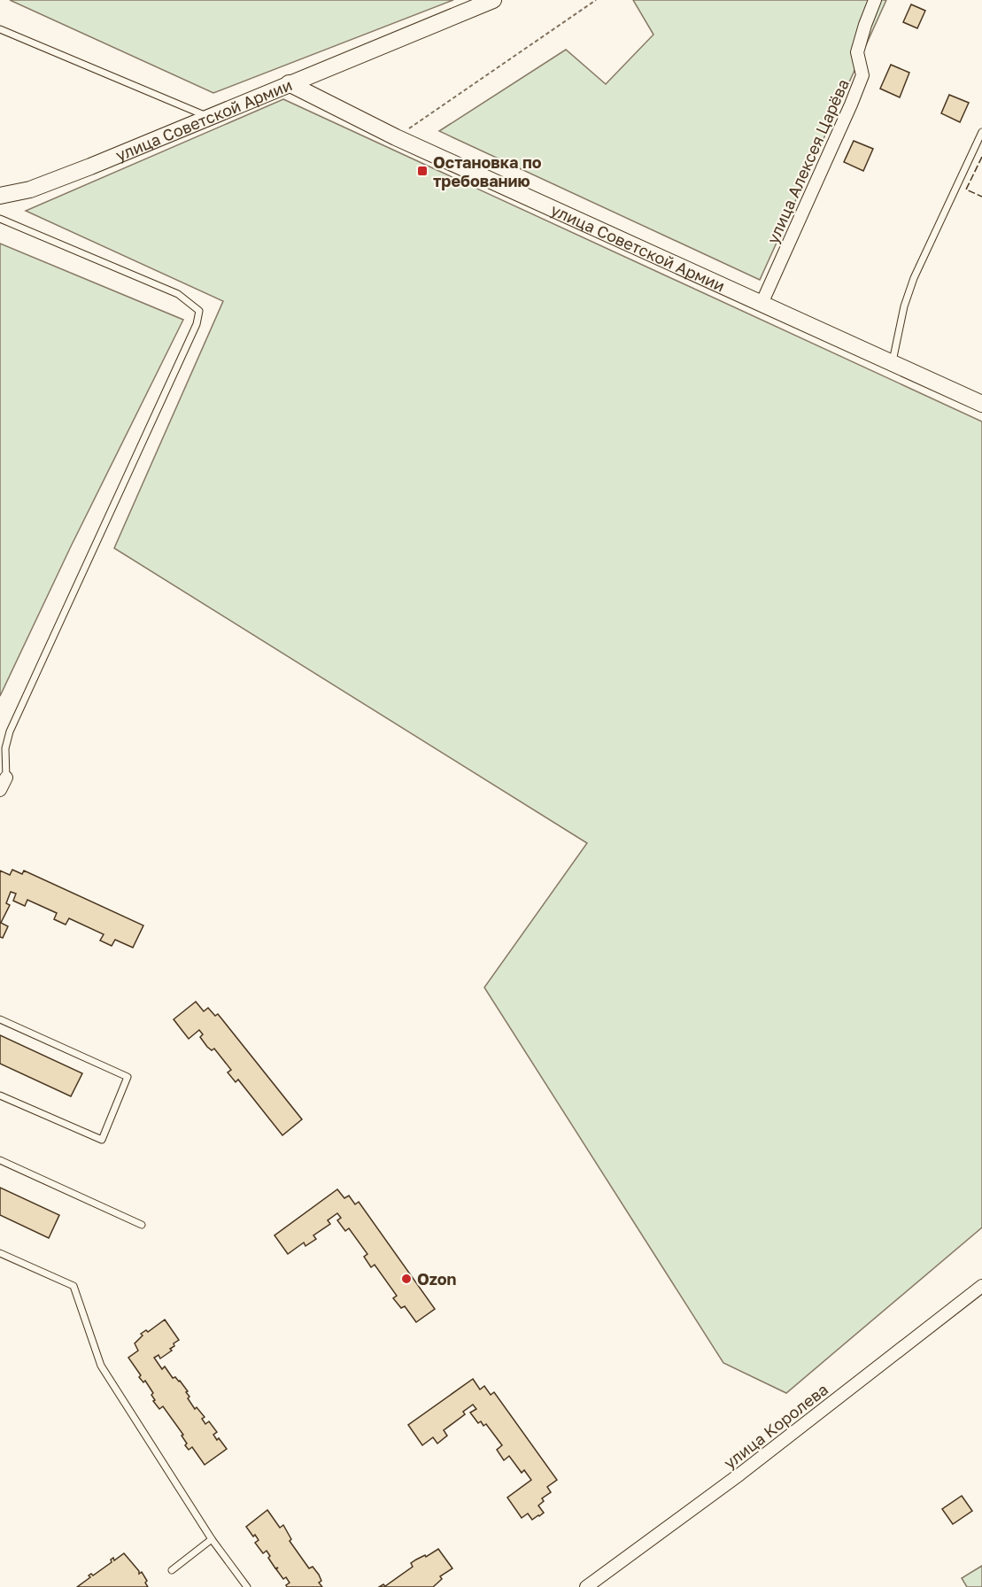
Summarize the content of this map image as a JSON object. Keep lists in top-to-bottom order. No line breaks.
{"streets":{"main road":["улица Советской Армии"],"street":["улица Алексея Царёва","улица Королева"]},"crossings":[["улица Советской Армии","улица Алексея Царёва"]],"places":{"transit":["Остановка по требованию"],"other":["Ozon"]}}
